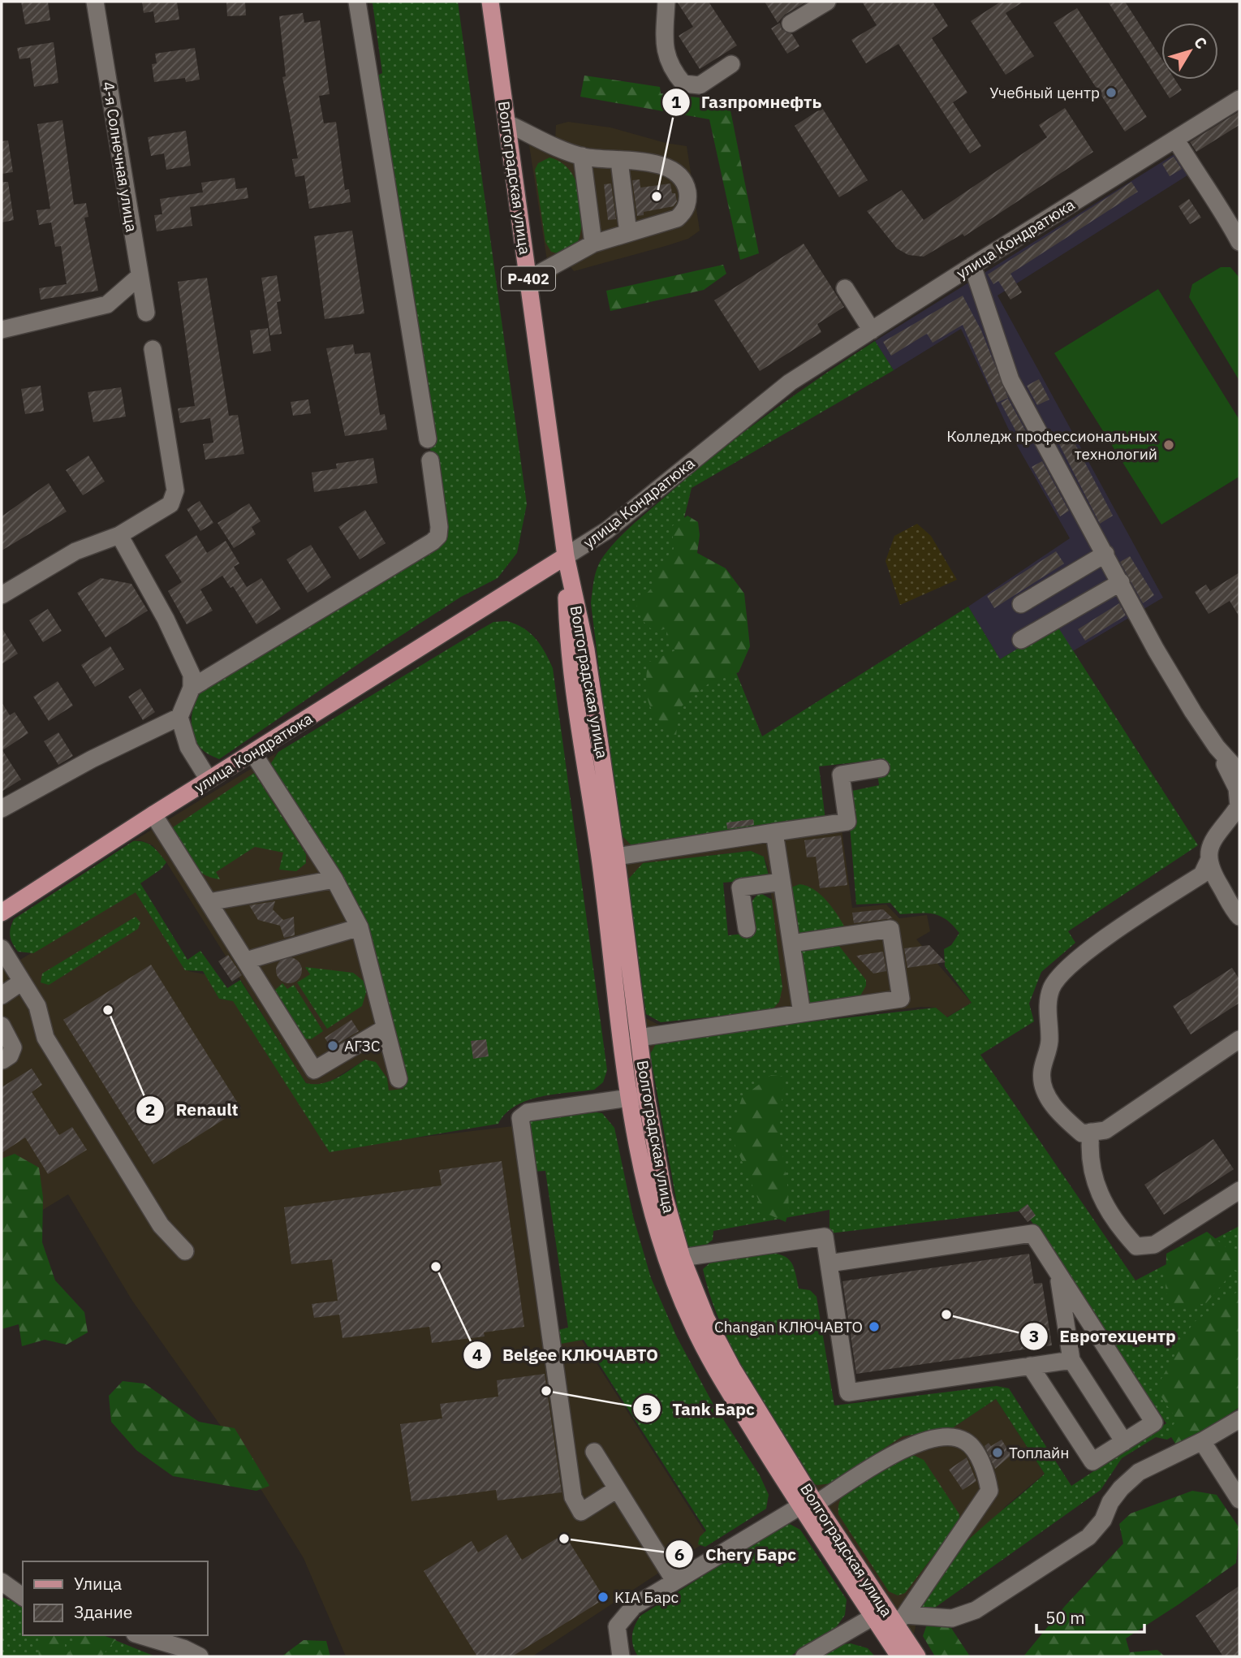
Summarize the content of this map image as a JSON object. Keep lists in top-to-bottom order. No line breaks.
{"streets":{"main road":["Волгоградская улица","улица Кондратюка","Р-402"],"street":["4-я Солнечная улица"]},"crossings":[["Волгоградская улица","улица Кондратюка"]],"places":["Учебный центр","Газпромнефть","Колледж профессиональных технологий","Renault","АГЗС","Belgee КЛЮЧАВТО","Евротехцентр","Changan КЛЮЧАВТО","Tank Барс","Топлайн","Chery Барс","KIA Барс"],"legend":["Улица","Здание"],"scale_bar":"50 m","north":"top right"}
